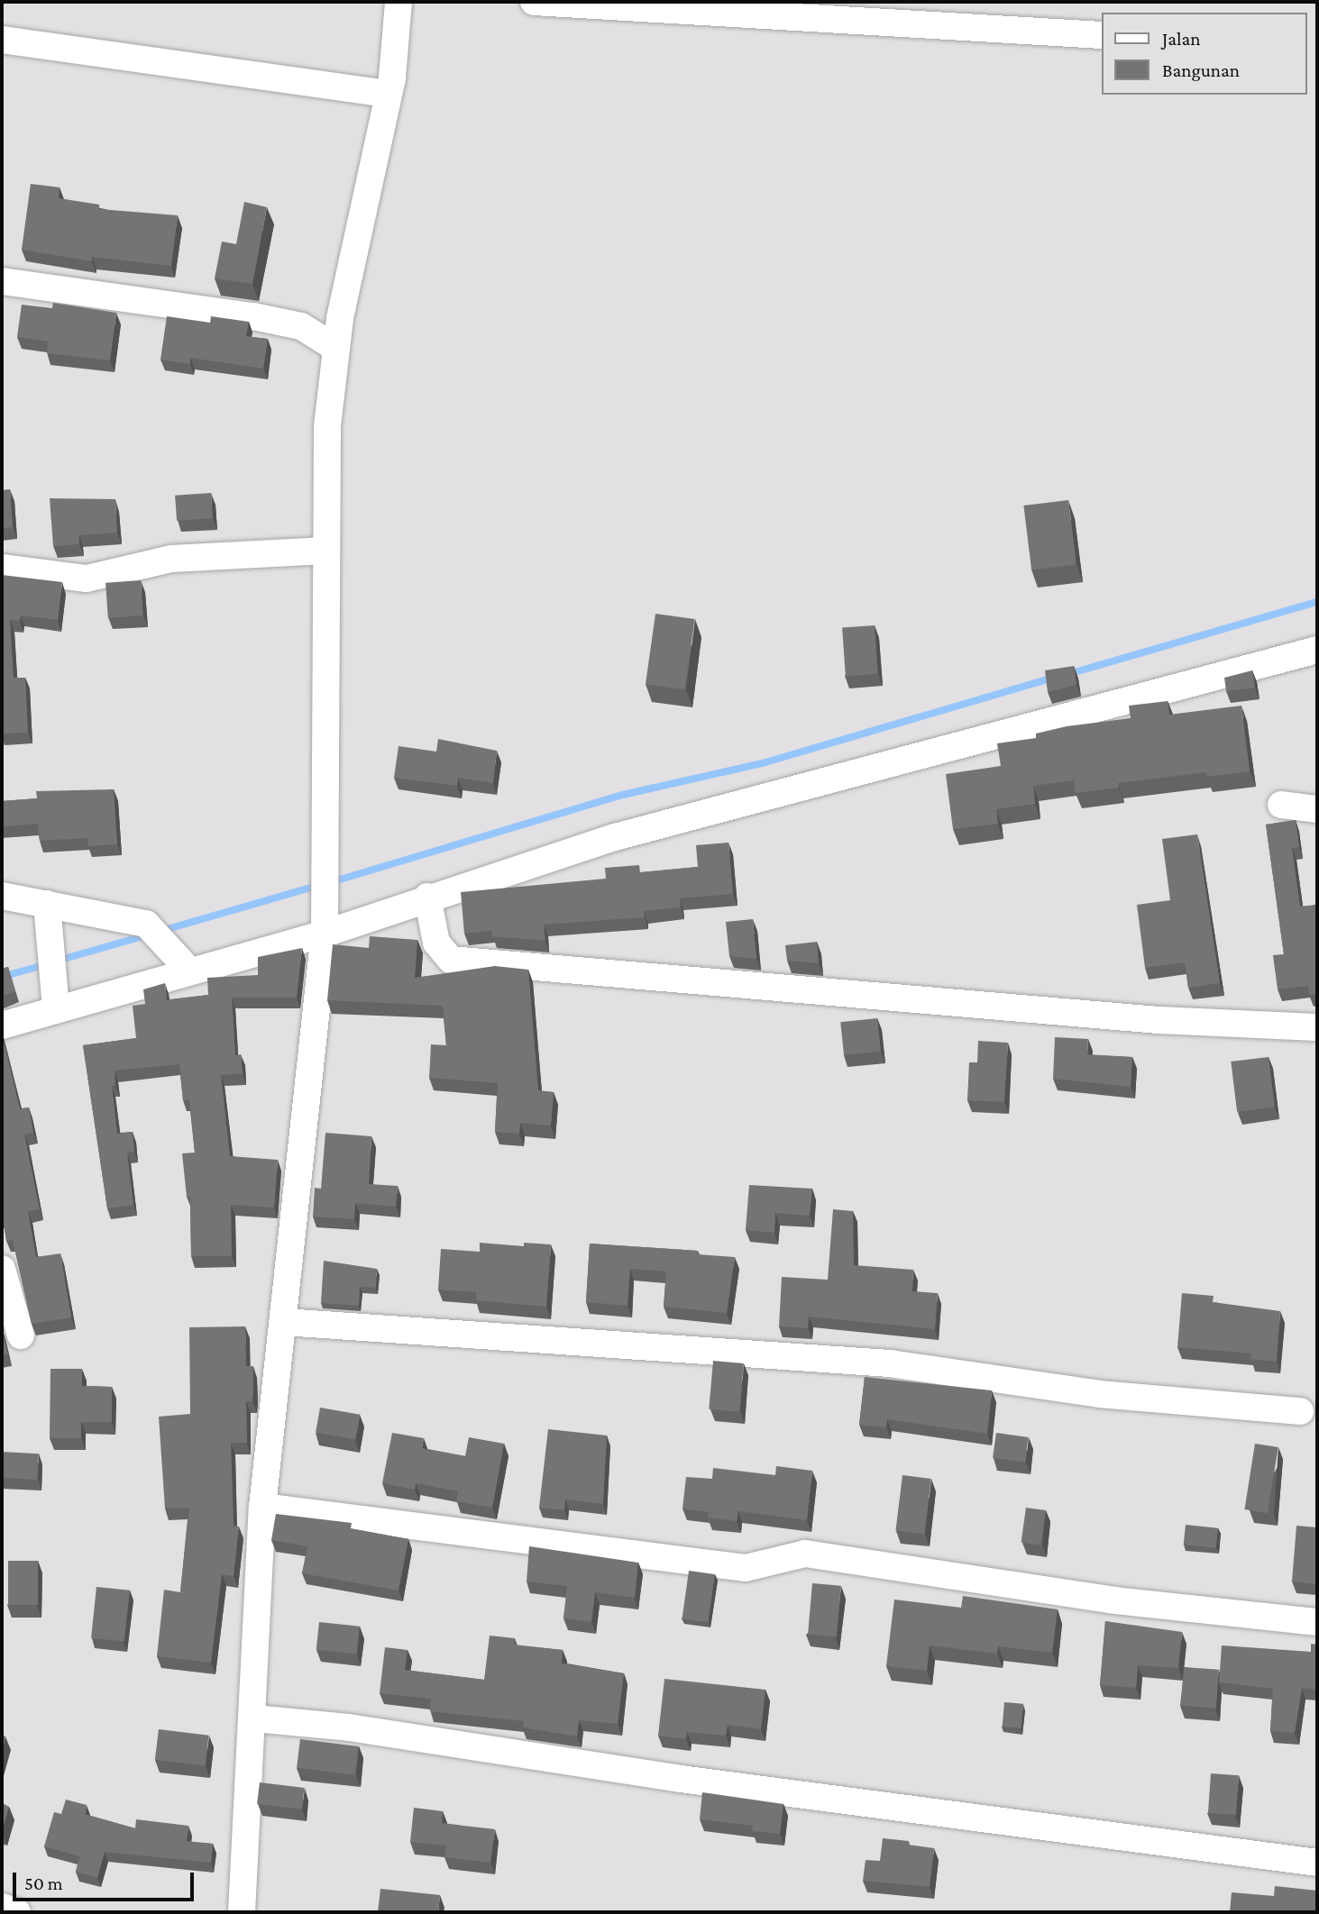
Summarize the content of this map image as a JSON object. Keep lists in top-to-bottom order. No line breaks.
{"legend":["Jalan","Bangunan"],"scale_bar":"50 m"}
